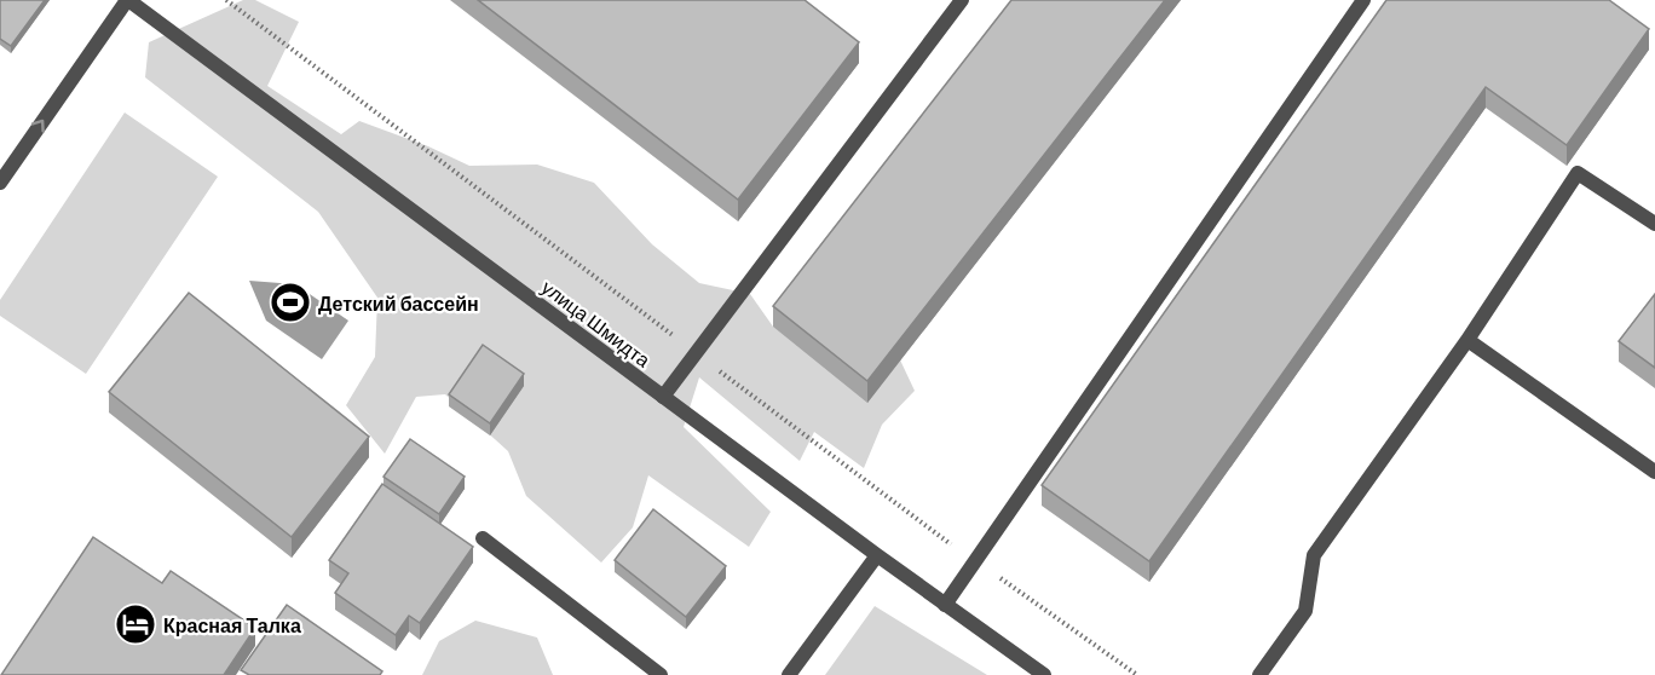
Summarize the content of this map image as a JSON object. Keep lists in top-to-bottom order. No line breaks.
{"streets":{"street":["улица Шмидта"]},"places":{"sports":["Детский бассейн"],"hotel":["Красная Талка"]}}
